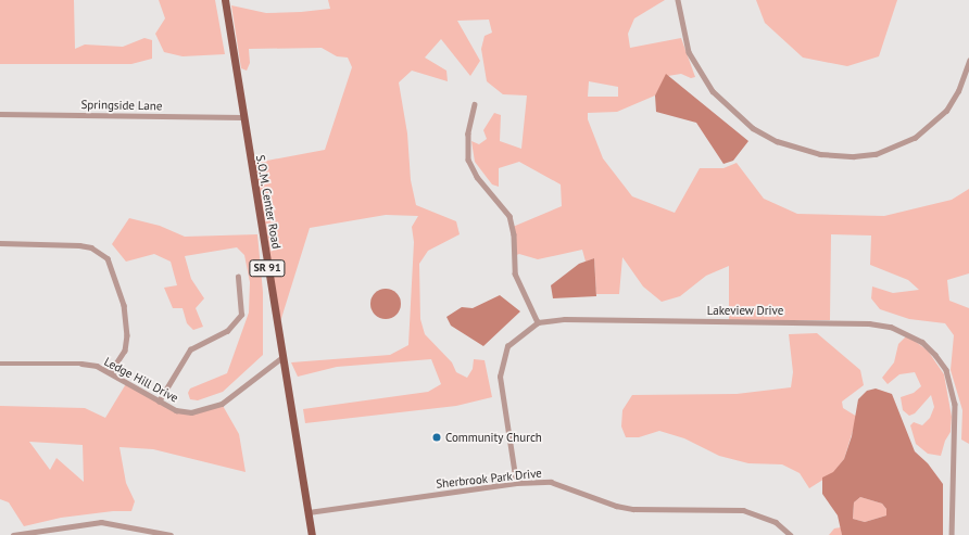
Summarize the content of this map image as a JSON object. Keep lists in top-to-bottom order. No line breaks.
{"streets":{"main road":["S.O.M. Center Road","SR 91"],"street":["Springside Lane","Lakeview Drive","Ledge Hill Drive","Sherbrook Park Drive"]},"crossings":[["Springside Lane","S.O.M. Center Road"],["S.O.M. Center Road","Ledge Hill Drive"],["S.O.M. Center Road","Sherbrook Park Drive"]],"places":["Community Church"]}
